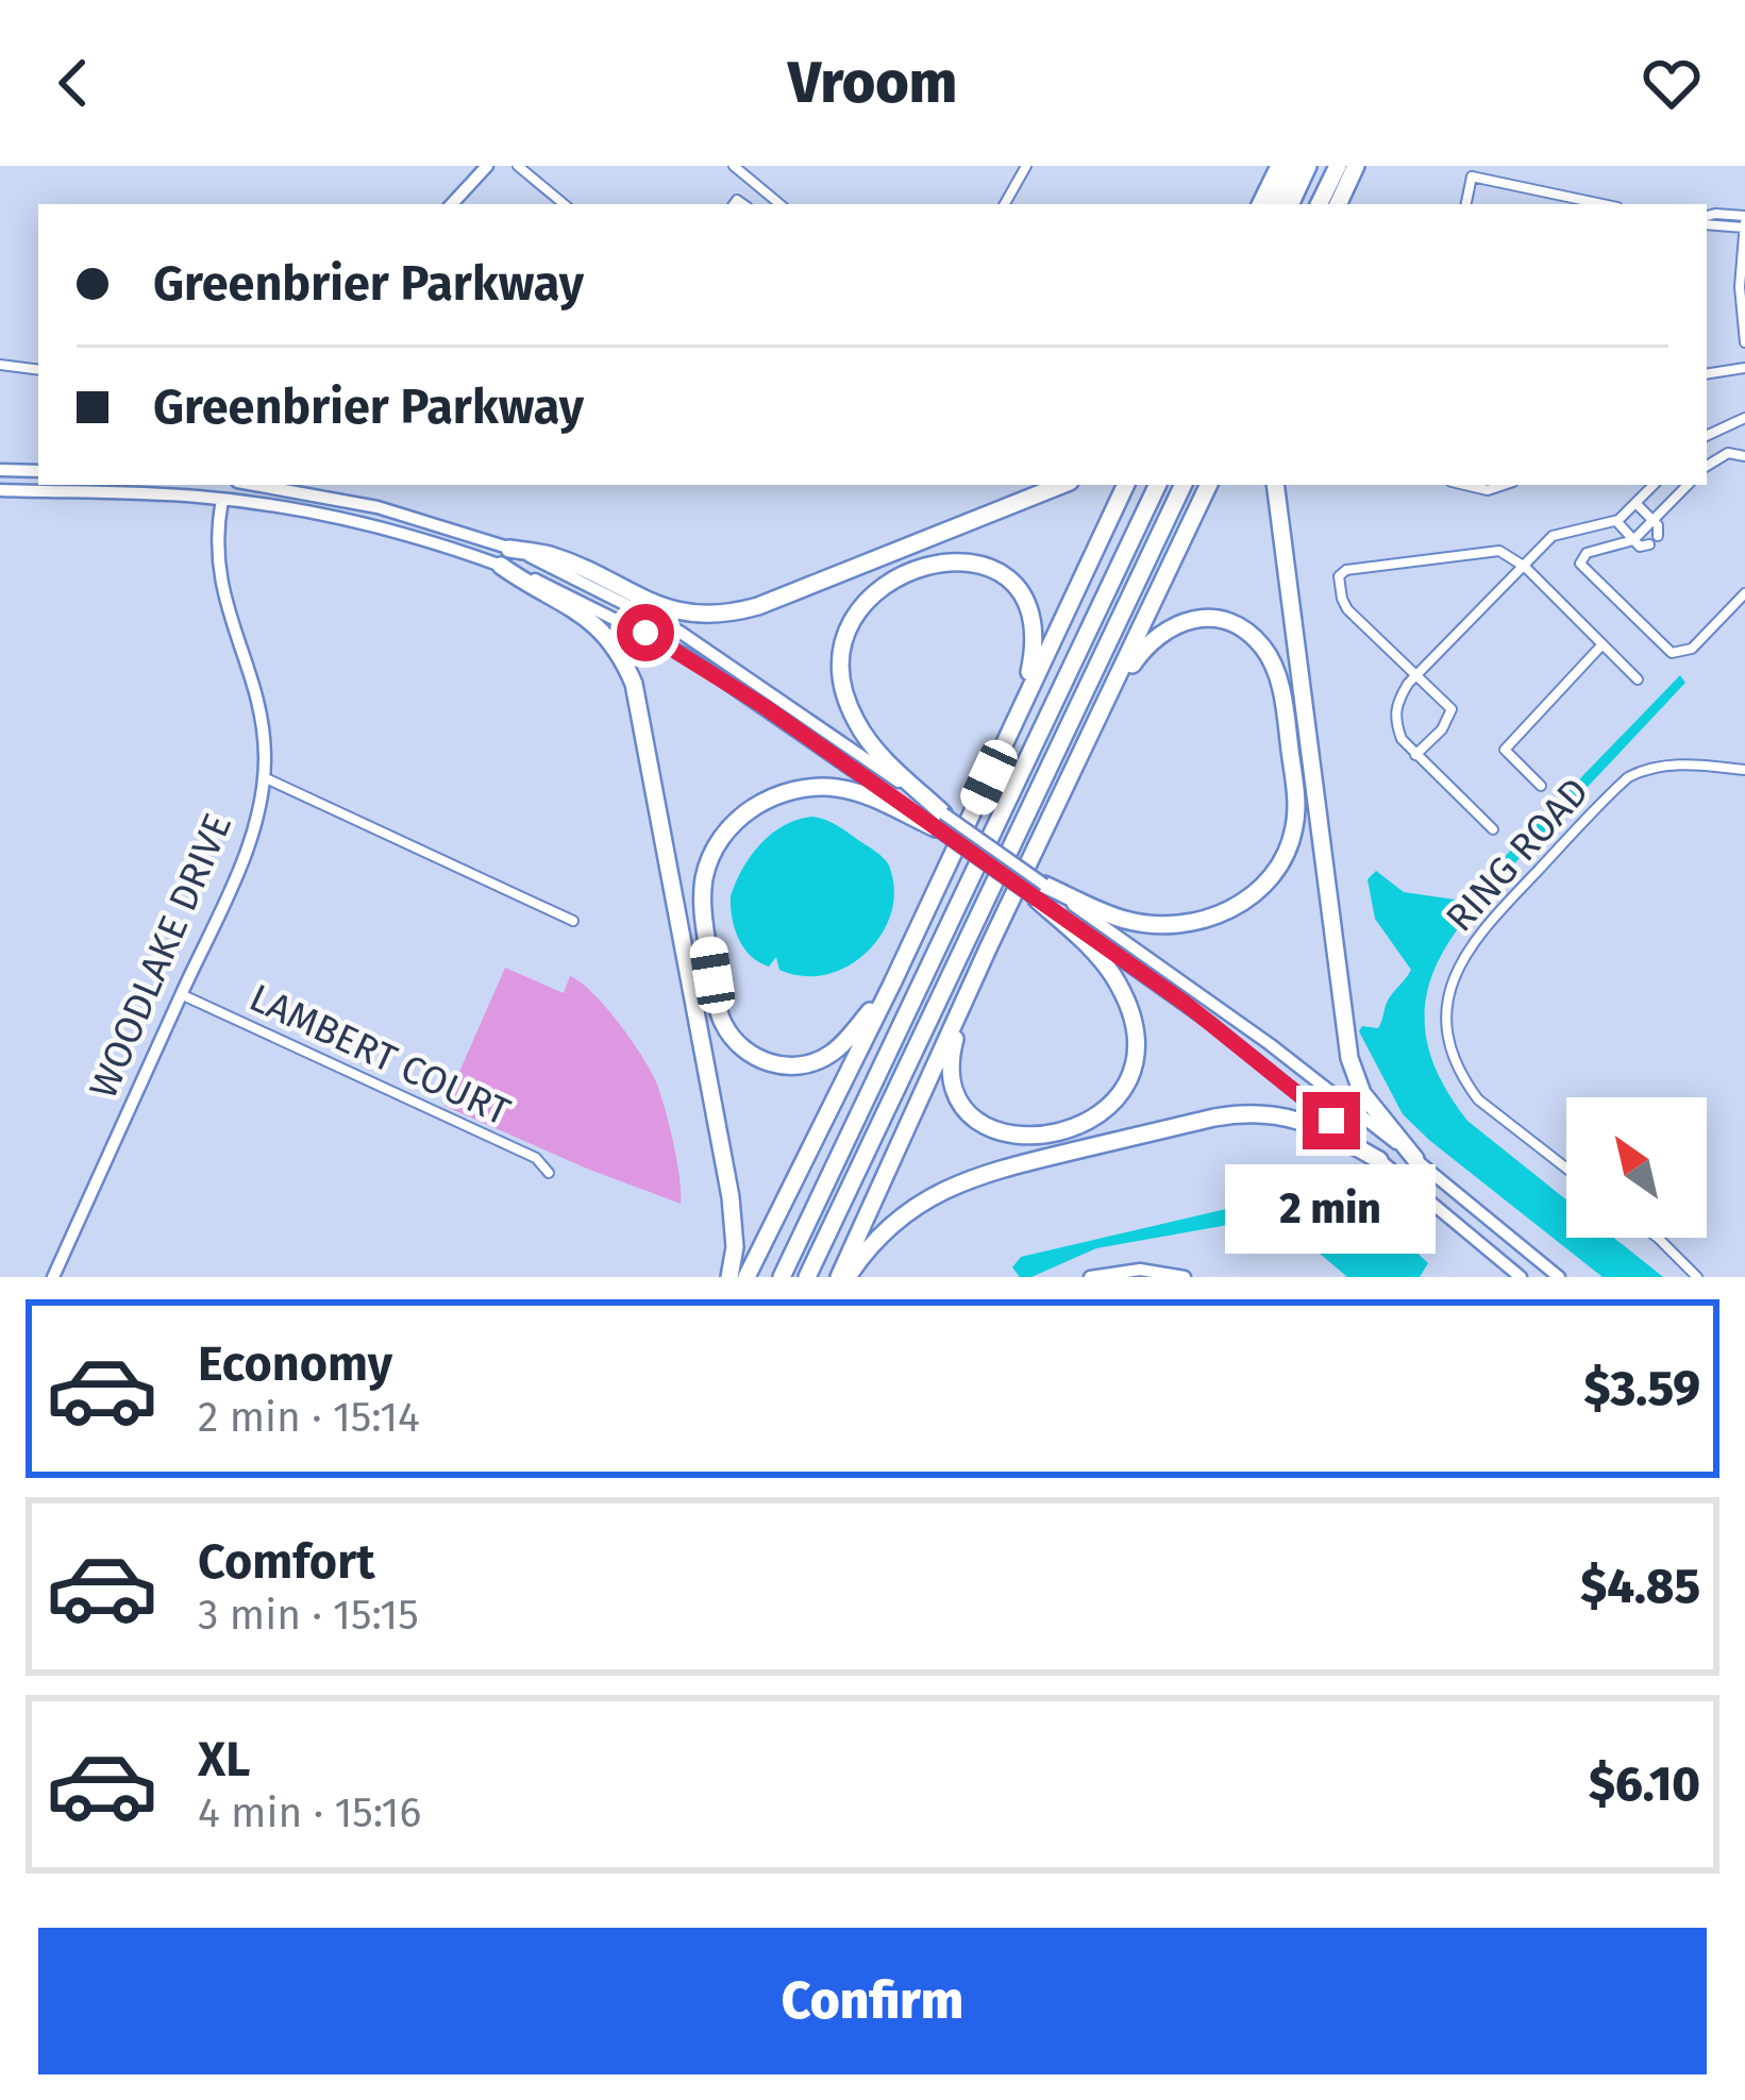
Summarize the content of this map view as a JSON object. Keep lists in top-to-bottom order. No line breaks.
{"streets":{"main road":["WOODLAKE DRIVE"],"street":["RING ROAD","LAMBERT COURT"]},"crossings":[["WOODLAKE DRIVE","LAMBERT COURT"]],"north":"top left","page":{"header":"Vroom","banner":["Greenbrier Parkway","Greenbrier Parkway"],"bubble":"2 min","list":[{"name":"Economy","note":"2 min · 15:14","value":"$3.59"},{"name":"Comfort","note":"3 min · 15:15","value":"$4.85"},{"name":"XL","note":"4 min · 15:16","value":"$6.10"}],"buttons":"Confirm"}}
